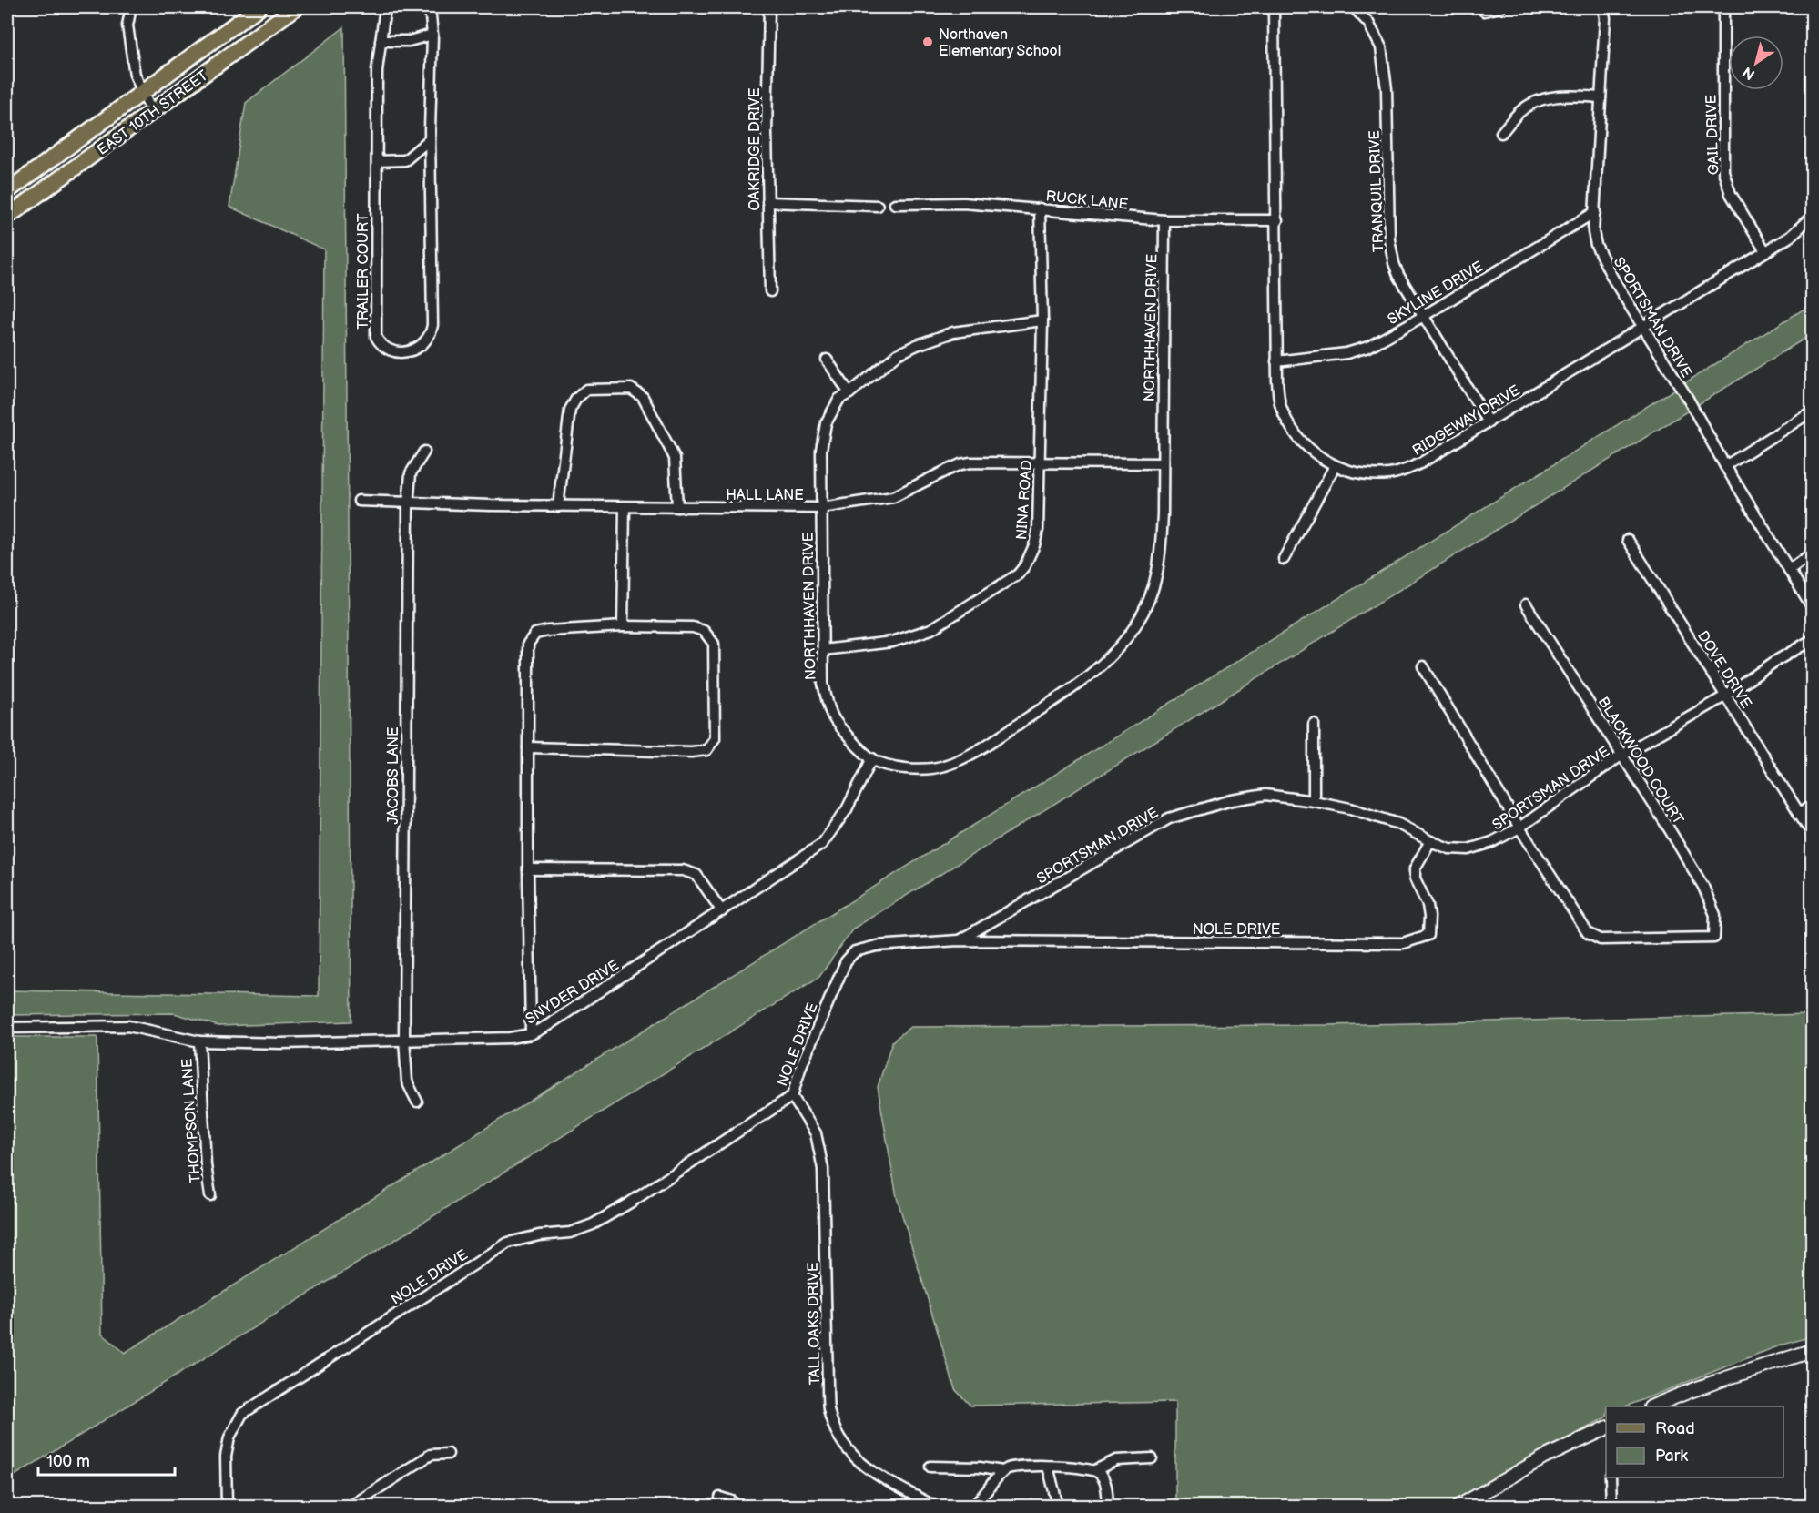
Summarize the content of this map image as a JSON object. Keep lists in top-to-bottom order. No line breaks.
{"streets":{"main road":["EAST 10TH STREET"],"street":["GAIL DRIVE","OAKRIDGE DRIVE","TRANQUIL DRIVE","RUCK LANE","TRAILER COURT","SKYLINE DRIVE","SPORTSMAN DRIVE","NORTHHAVEN DRIVE","RIDGEWAY DRIVE","HALL LANE","NINA ROAD","DOVE DRIVE","BLACKWOOD COURT","JACOBS LANE","NOLE DRIVE","SNYDER DRIVE","THOMPSON LANE","TALL OAKS DRIVE"]},"crossings":[["GAIL DRIVE","RIDGEWAY DRIVE"],["TRANQUIL DRIVE","SKYLINE DRIVE"],["TRANQUIL DRIVE","RIDGEWAY DRIVE"],["RUCK LANE","NORTHHAVEN DRIVE"],["RUCK LANE","RIDGEWAY DRIVE"],["RUCK LANE","NINA ROAD"],["SKYLINE DRIVE","SPORTSMAN DRIVE"],["SKYLINE DRIVE","RIDGEWAY DRIVE"],["SPORTSMAN DRIVE","RIDGEWAY DRIVE"],["SPORTSMAN DRIVE","DOVE DRIVE"],["SPORTSMAN DRIVE","BLACKWOOD COURT"],["SPORTSMAN DRIVE","NOLE DRIVE"],["NORTHHAVEN DRIVE","HALL LANE"],["NORTHHAVEN DRIVE","NINA ROAD"],["NORTHHAVEN DRIVE","SNYDER DRIVE"],["HALL LANE","NINA ROAD"],["HALL LANE","JACOBS LANE"],["JACOBS LANE","SNYDER DRIVE"],["NOLE DRIVE","TALL OAKS DRIVE"],["SNYDER DRIVE","THOMPSON LANE"]],"places":["Northaven Elementary School"],"legend":["Road","Park"],"scale_bar":"100 m","north":"bottom left"}
